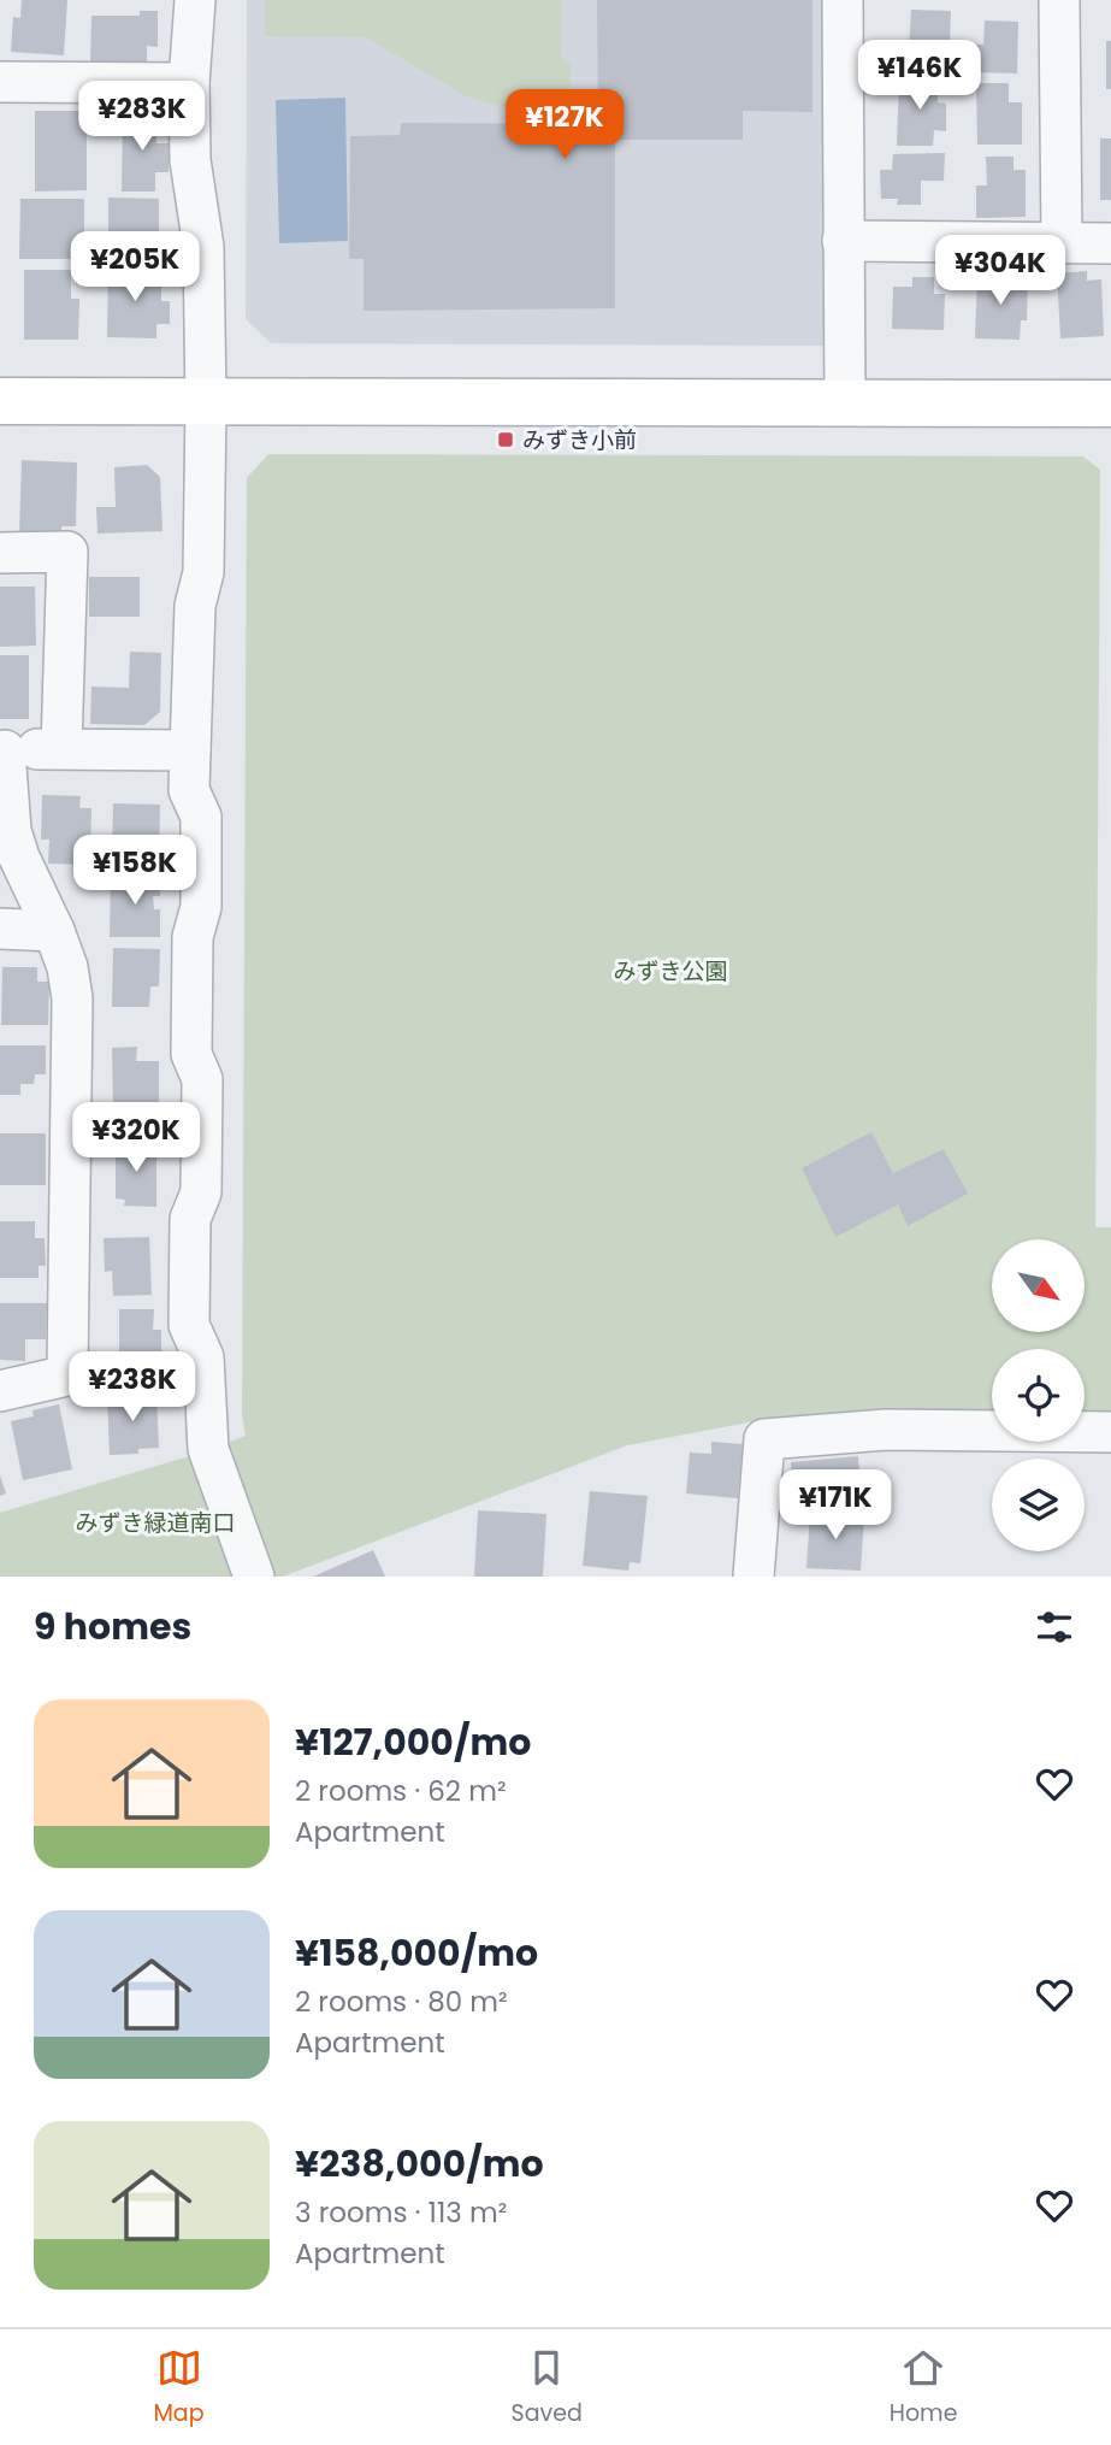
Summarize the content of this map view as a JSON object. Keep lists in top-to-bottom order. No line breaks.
{"parks":["みずき公園","みずき緑道南口"],"places":{"transit":["みずき小前"]},"north":"bottom right","page":{"price":["¥146K","¥283K","¥127K","¥205K","¥304K","¥158K","¥320K","¥238K","¥171K"],"heading":"9 homes","list":[{"name":"¥127,000/mo","note":"2 rooms · 62 m² · Apartment"},{"name":"¥158,000/mo","note":"2 rooms · 80 m² · Apartment"},{"name":"¥238,000/mo","note":"3 rooms · 113 m² · Apartment"}],"tabs":["Map","Saved","Home"]}}
